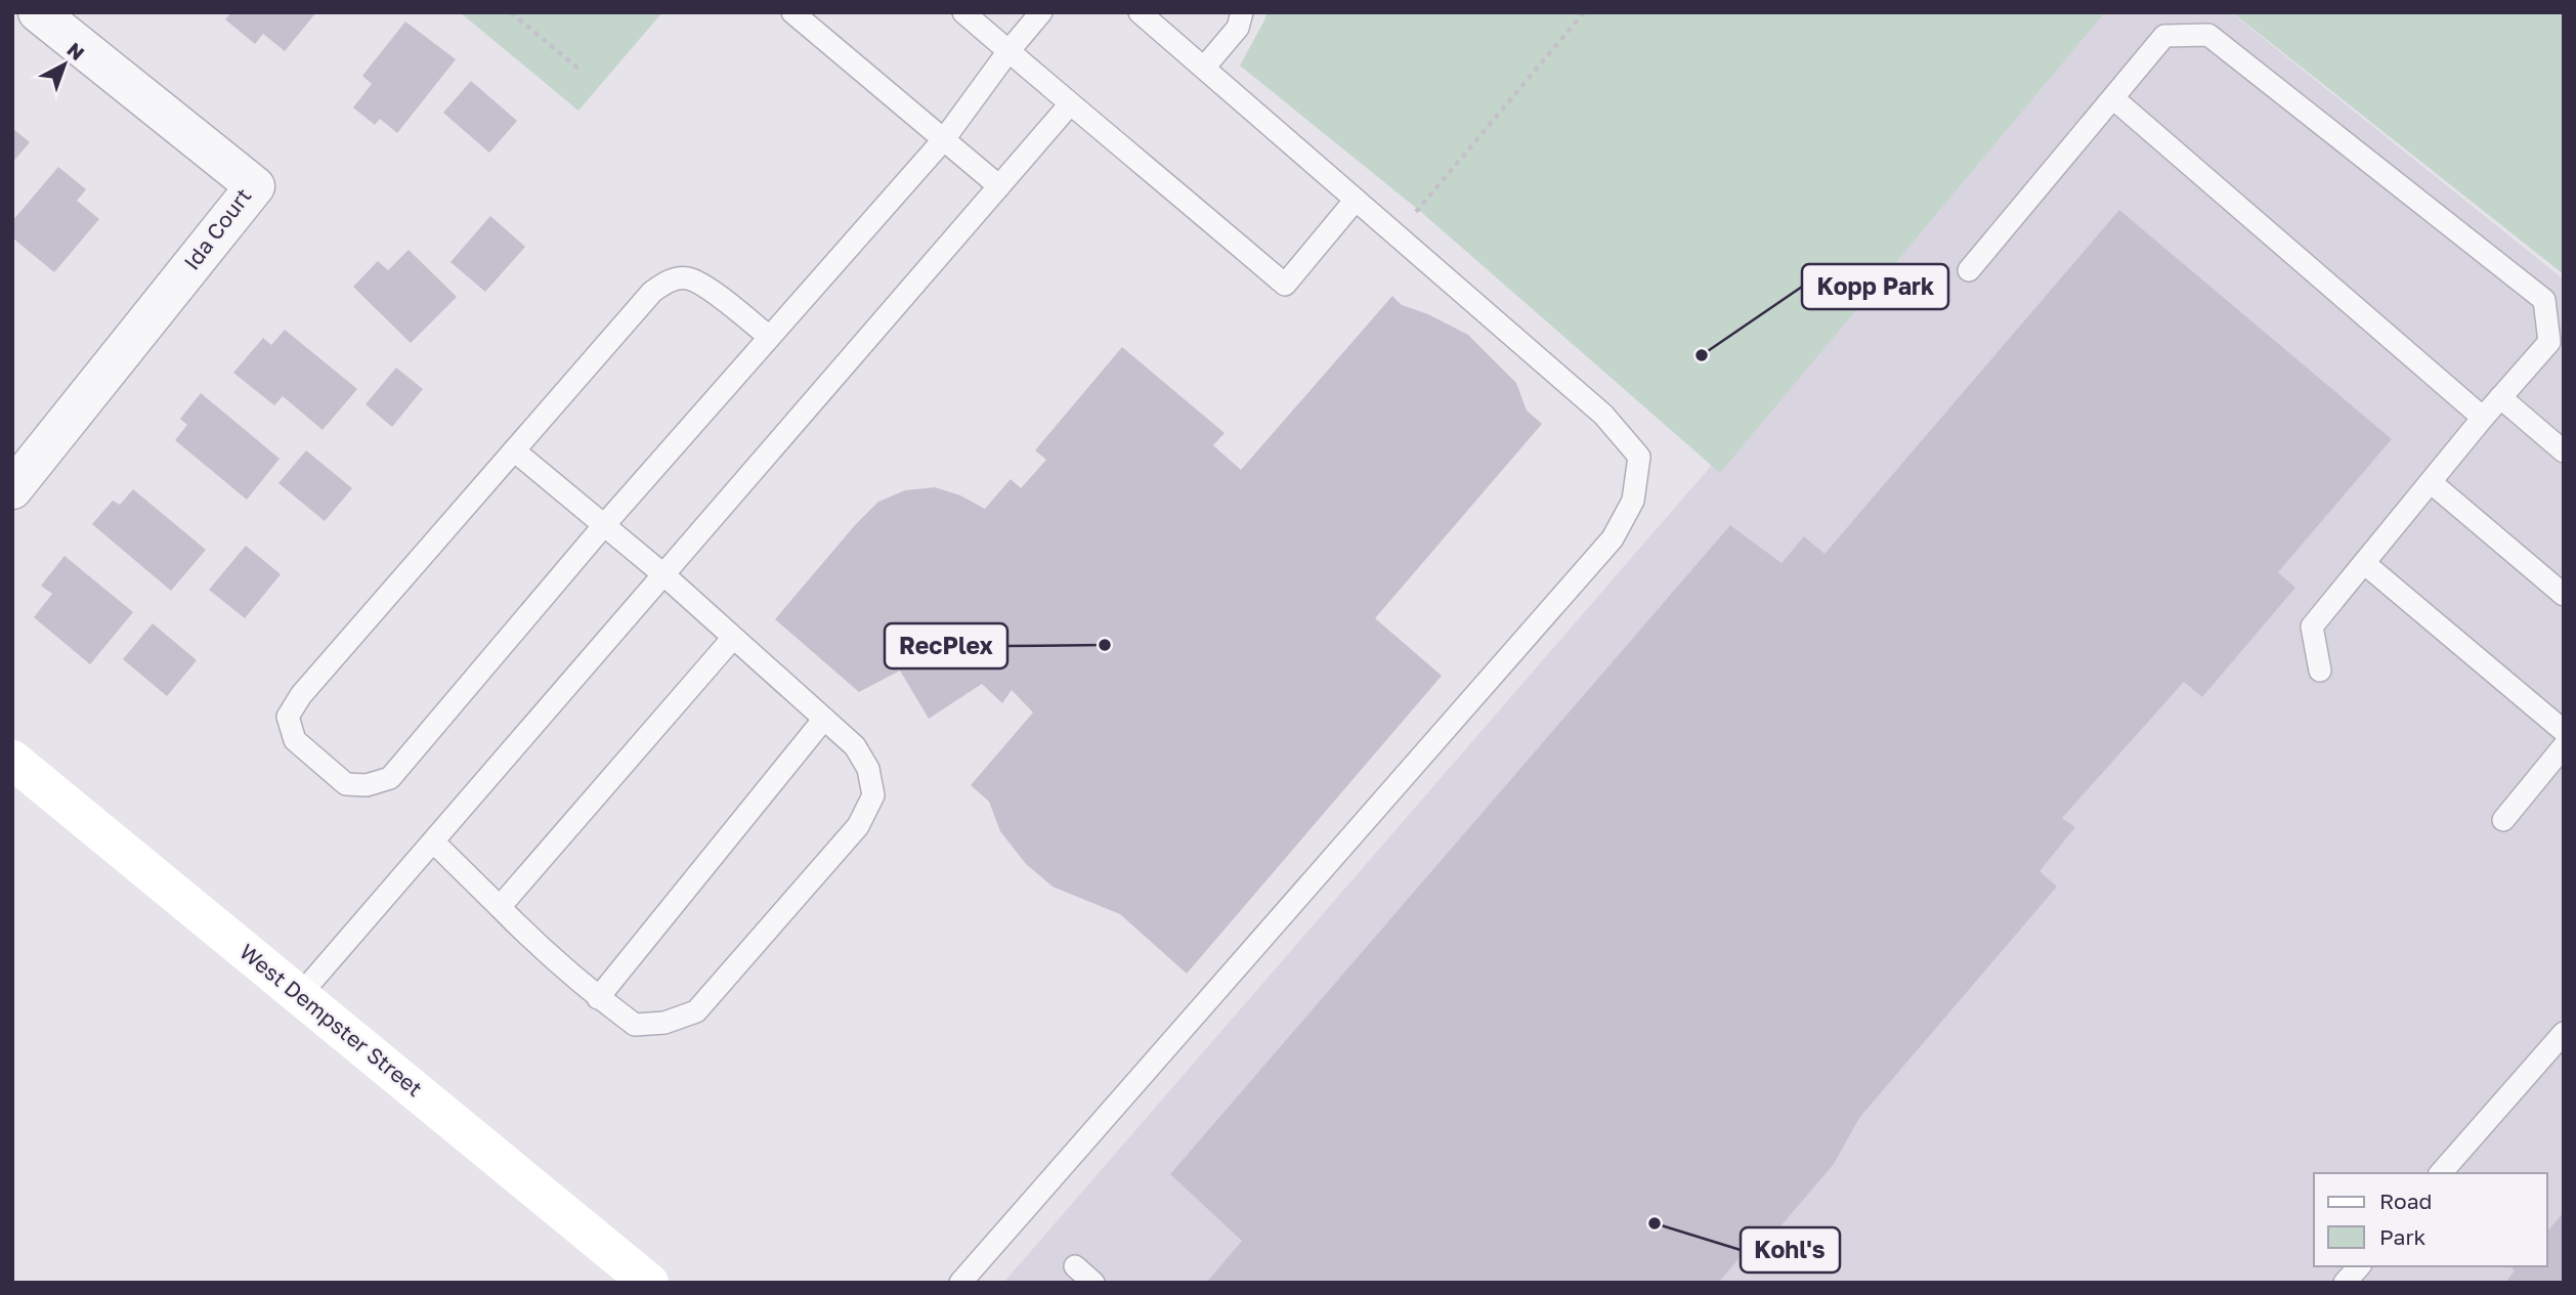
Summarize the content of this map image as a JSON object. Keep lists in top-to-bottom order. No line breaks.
{"streets":{"main road":["West Dempster Street"],"street":["Ida Court"]},"places":["Kopp Park","RecPlex","Kohl's"],"legend":["Road","Park"],"north":"top right"}
